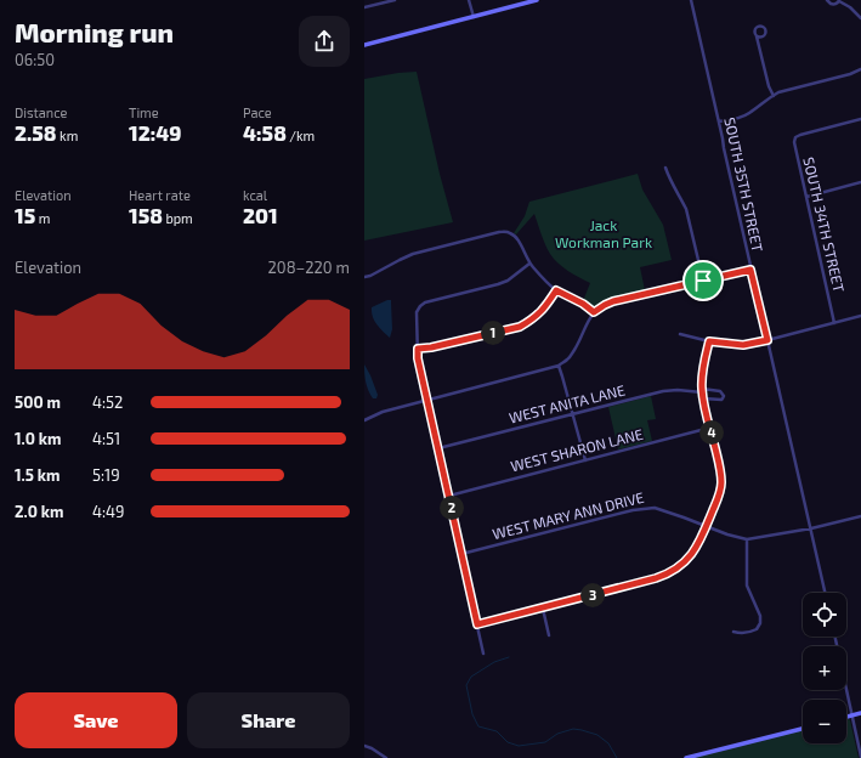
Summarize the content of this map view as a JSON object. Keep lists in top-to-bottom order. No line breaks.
{"streets":{"street":["SOUTH 35TH STREET","SOUTH 34TH STREET","WEST ANITA LANE","WEST SHARON LANE","WEST MARY ANN DRIVE"]},"parks":["Jack Workman Park"],"page":{"heading":["Morning run","06:50"],"stats":[["Distance","2.58 km"],["Time","12:49"],["Pace","4:58 /km"],["Elevation","15 m"],["Heart rate","158 bpm"],["kcal","201"]],"chart":["Elevation","208–220 m"],"pins":["1","4","2","3"],"list":[{"name":"500 m","note":"4:52"},{"name":"1.0 km","note":"4:51"},{"name":"1.5 km","note":"5:19"},{"name":"2.0 km","note":"4:49"}],"map_buttons":["+","−"],"buttons":["Save","Share"]}}
